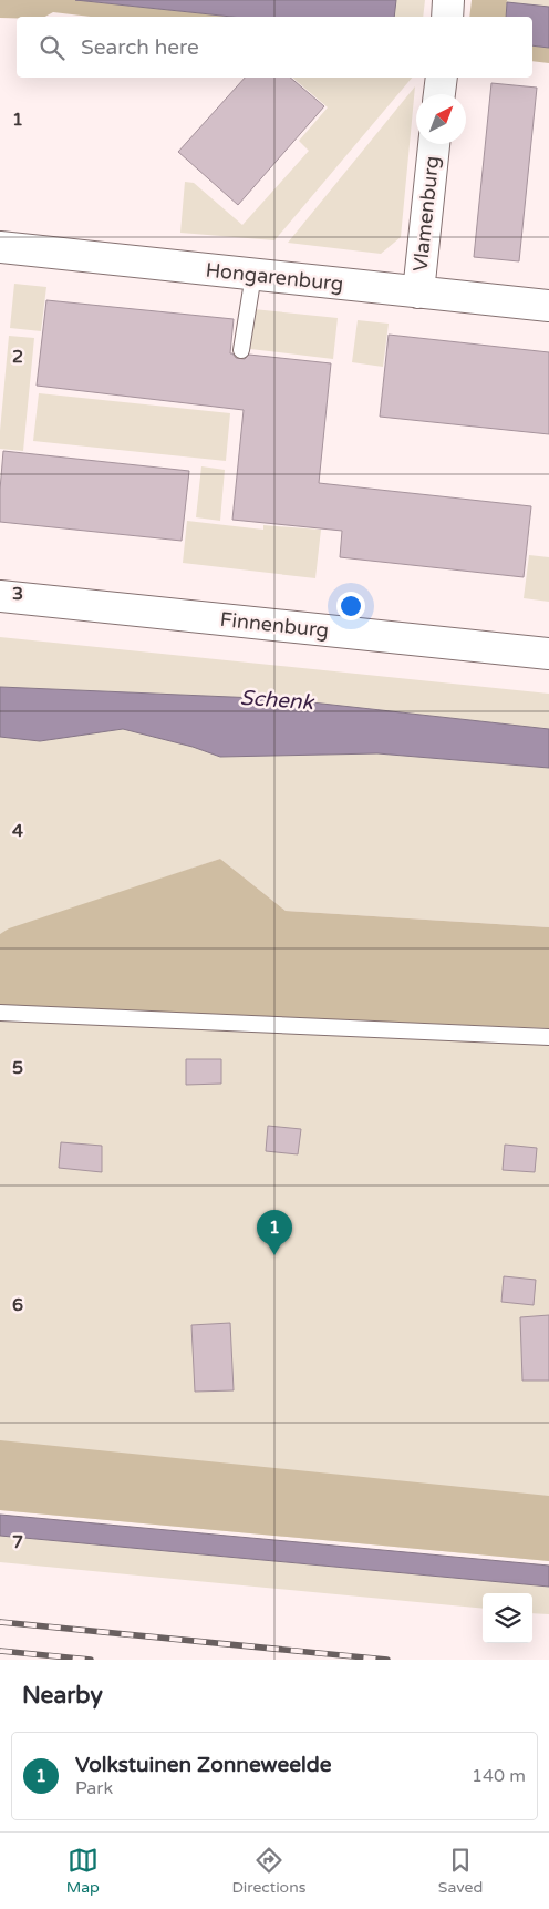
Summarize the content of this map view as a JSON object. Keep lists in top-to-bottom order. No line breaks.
{"streets":{"street":["Vlamenburg","Hongarenburg","Finnenburg"]},"crossings":[["Vlamenburg","Hongarenburg"]],"water":["Schenk"],"north":"top right","page":{"search":"Search here","pins":"1","heading":"Nearby","list":[{"mark":"1","name":"Volkstuinen Zonneweelde","note":"Park","value":"140 m"}],"nav":["Map","Directions","Saved"]},"grid":{"rows":["1","2","3","4","5","6","7"]}}
